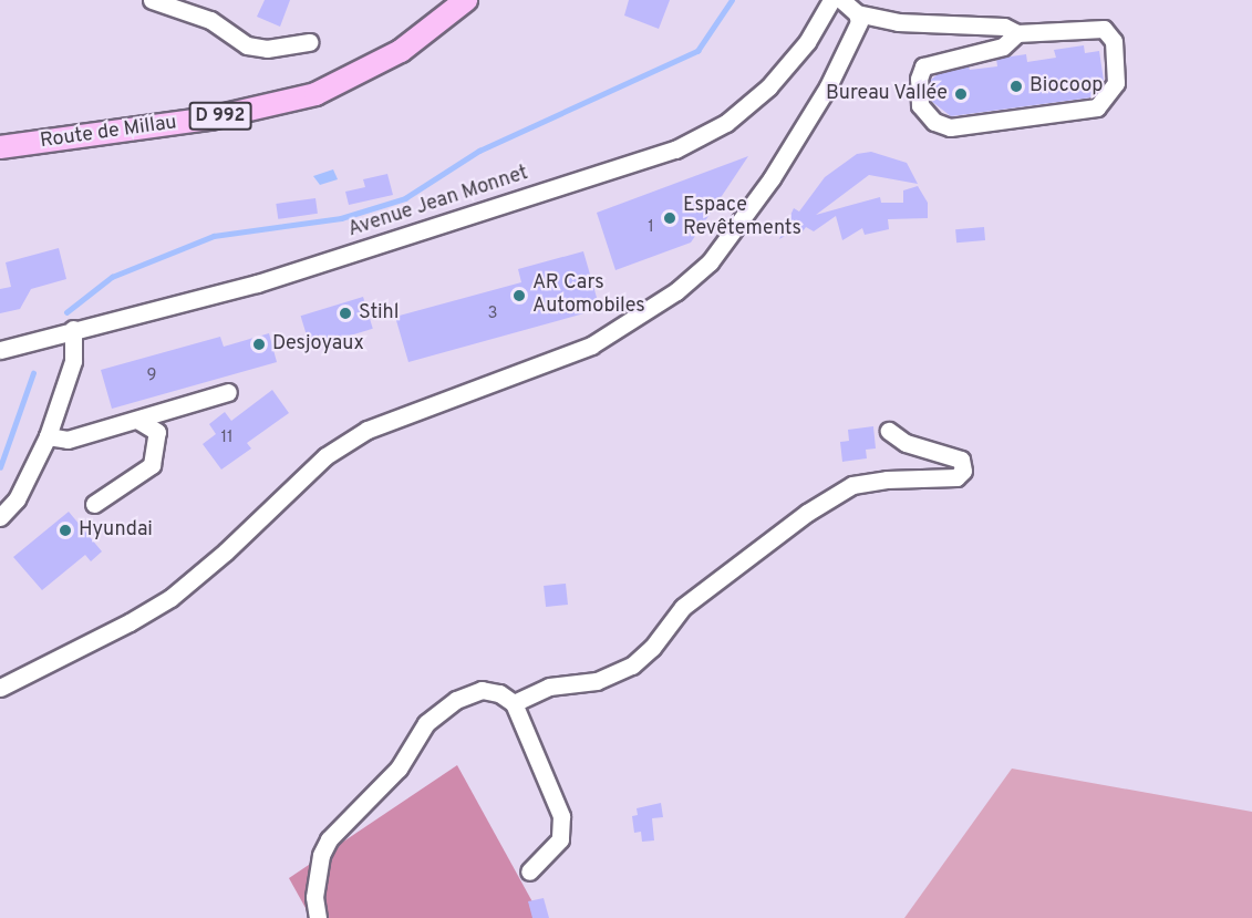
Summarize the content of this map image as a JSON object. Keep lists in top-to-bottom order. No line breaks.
{"streets":{"main road":["D 992","Route de Millau"],"street":["Avenue Jean Monnet"]},"places":["Biocoop","Bureau Vallée","Espace Revêtements","AR Cars Automobiles","Stihl","Desjoyaux","Hyundai"],"house_numbers":["1","3","9","11"]}
